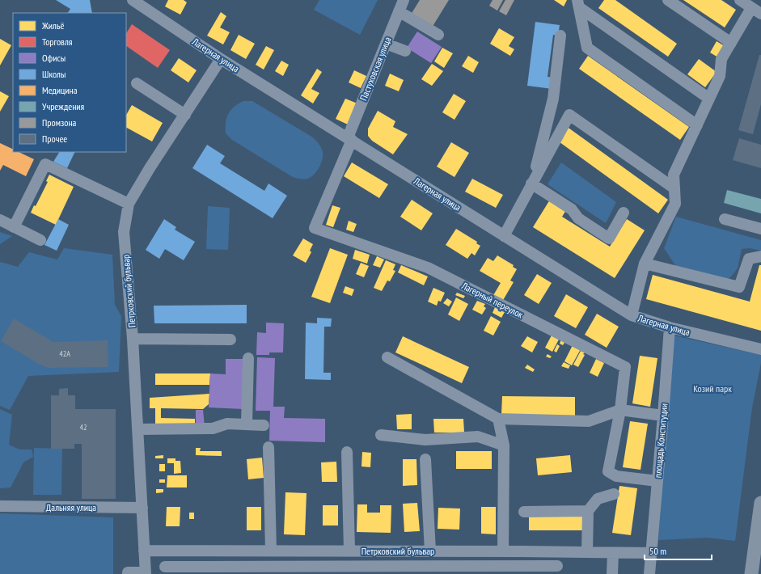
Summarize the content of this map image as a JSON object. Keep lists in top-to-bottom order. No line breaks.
{"streets":{"street":["Лагерная улица","Пастуховская улица","Петрковский бульвар","Лагерный переулок","площадь Конституции","Дальняя улица"]},"crossings":[["Лагерная улица","Пастуховская улица"],["Лагерная улица","Петрковский бульвар"],["Лагерная улица","площадь Конституции"],["Пастуховская улица","Лагерный переулок"],["Петрковский бульвар","площадь Конституции"],["Петрковский бульвар","Дальняя улица"]],"parks":["Козий парк"],"house_numbers":["42А","42"],"legend":["Жильё","Торговля","Офисы","Школы","Медицина","Учреждения","Промзона","Прочее"],"scale_bar":"50 m"}
